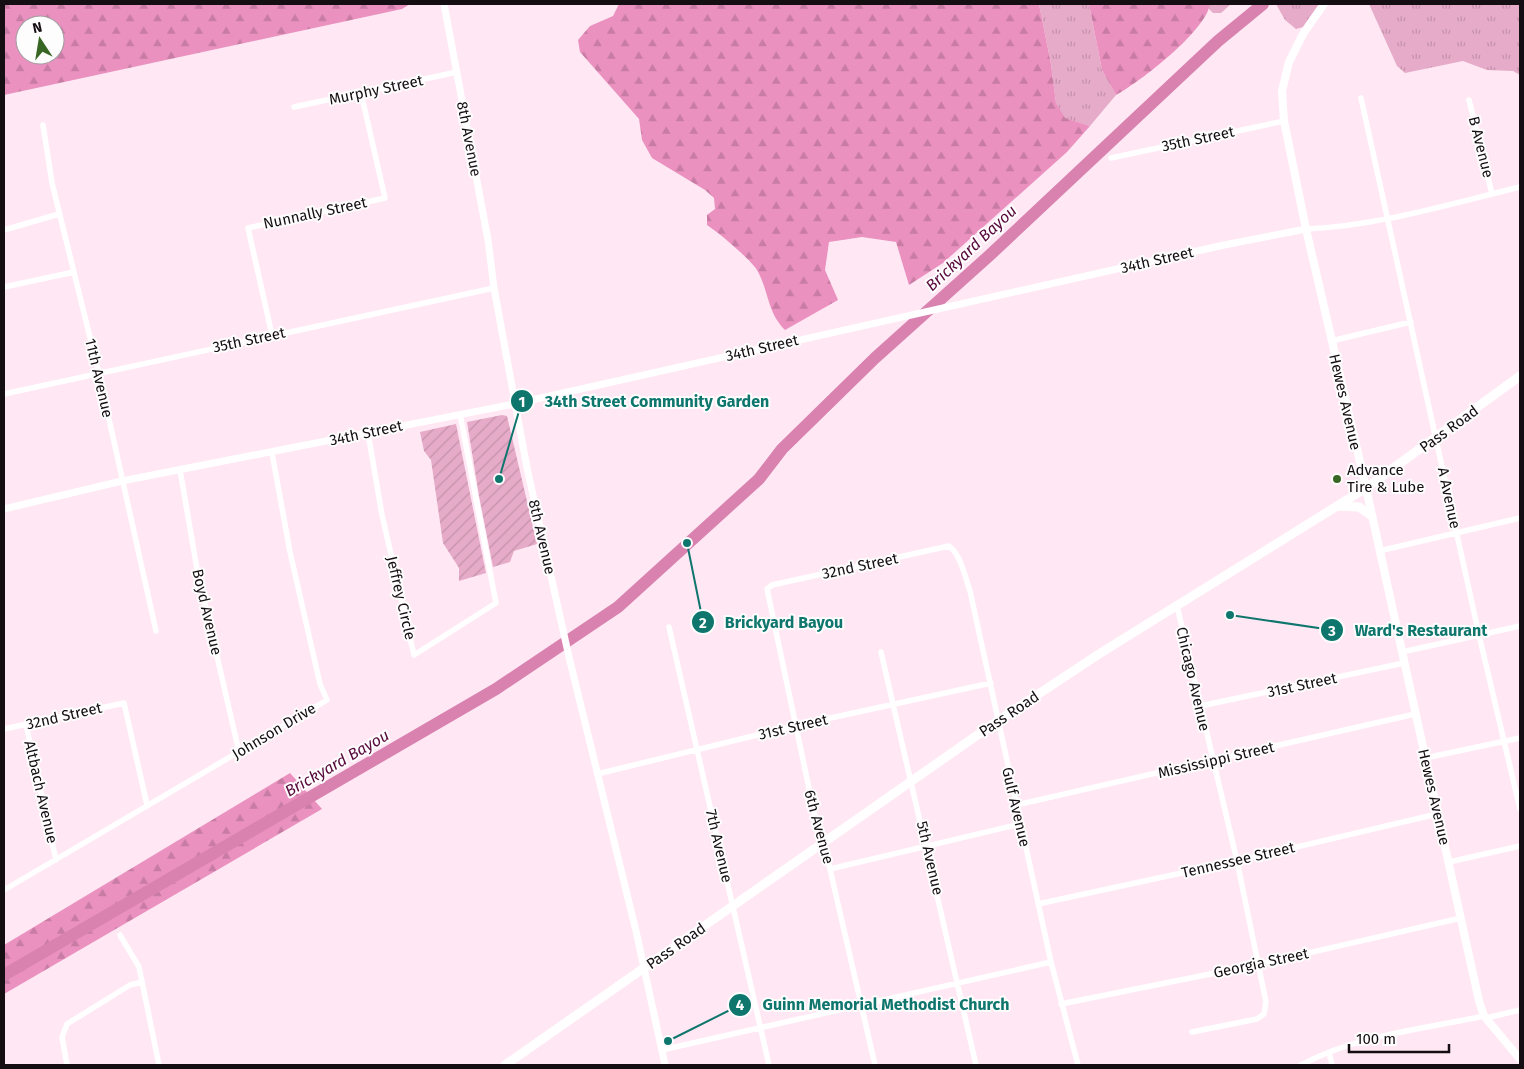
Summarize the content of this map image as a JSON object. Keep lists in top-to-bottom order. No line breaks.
{"streets":{"main road":["Hewes Avenue","Pass Road"],"street":["Murphy Street","8th Avenue","35th Street","B Avenue","Nunnally Street","34th Street","11th Avenue","A Avenue","32nd Street","Jeffrey Circle","Boyd Avenue","Chicago Avenue","31st Street","Johnson Drive","Mississippi Street","Altbach Avenue","Gulf Avenue","6th Avenue","7th Avenue","5th Avenue","Tennessee Street","Georgia Street"]},"crossings":[["Murphy Street","8th Avenue"],["Murphy Street","Nunnally Street"],["8th Avenue","35th Street"],["8th Avenue","34th Street"],["8th Avenue","Pass Road"],["8th Avenue","31st Street"],["35th Street","Nunnally Street"],["35th Street","11th Avenue"],["35th Street","Hewes Avenue"],["B Avenue","34th Street"],["34th Street","11th Avenue"],["34th Street","Hewes Avenue"],["34th Street","A Avenue"],["34th Street","Jeffrey Circle"],["34th Street","Boyd Avenue"],["34th Street","Johnson Drive"],["Hewes Avenue","Pass Road"],["Hewes Avenue","31st Street"],["Hewes Avenue","Mississippi Street"],["Hewes Avenue","Tennessee Street"],["Hewes Avenue","Georgia Street"],["Pass Road","A Avenue"],["Pass Road","Chicago Avenue"],["Pass Road","Gulf Avenue"],["Pass Road","6th Avenue"],["Pass Road","7th Avenue"],["Pass Road","5th Avenue"],["32nd Street","Johnson Drive"],["32nd Street","Altbach Avenue"],["32nd Street","Gulf Avenue"],["32nd Street","6th Avenue"],["Boyd Avenue","Johnson Drive"],["Chicago Avenue","31st Street"],["Chicago Avenue","Mississippi Street"],["Chicago Avenue","Tennessee Street"],["Chicago Avenue","Georgia Street"],["31st Street","Gulf Avenue"],["31st Street","6th Avenue"],["31st Street","7th Avenue"],["31st Street","5th Avenue"],["Johnson Drive","Altbach Avenue"],["Mississippi Street","Gulf Avenue"],["Gulf Avenue","Tennessee Street"],["Gulf Avenue","Georgia Street"]],"water":["Brickyard Bayou"],"places":["34th Street Community Garden","Advance Tire & Lube","Brickyard Bayou","Ward's Restaurant","Guinn Memorial Methodist Church"],"scale_bar":"100 m","north":"top"}
